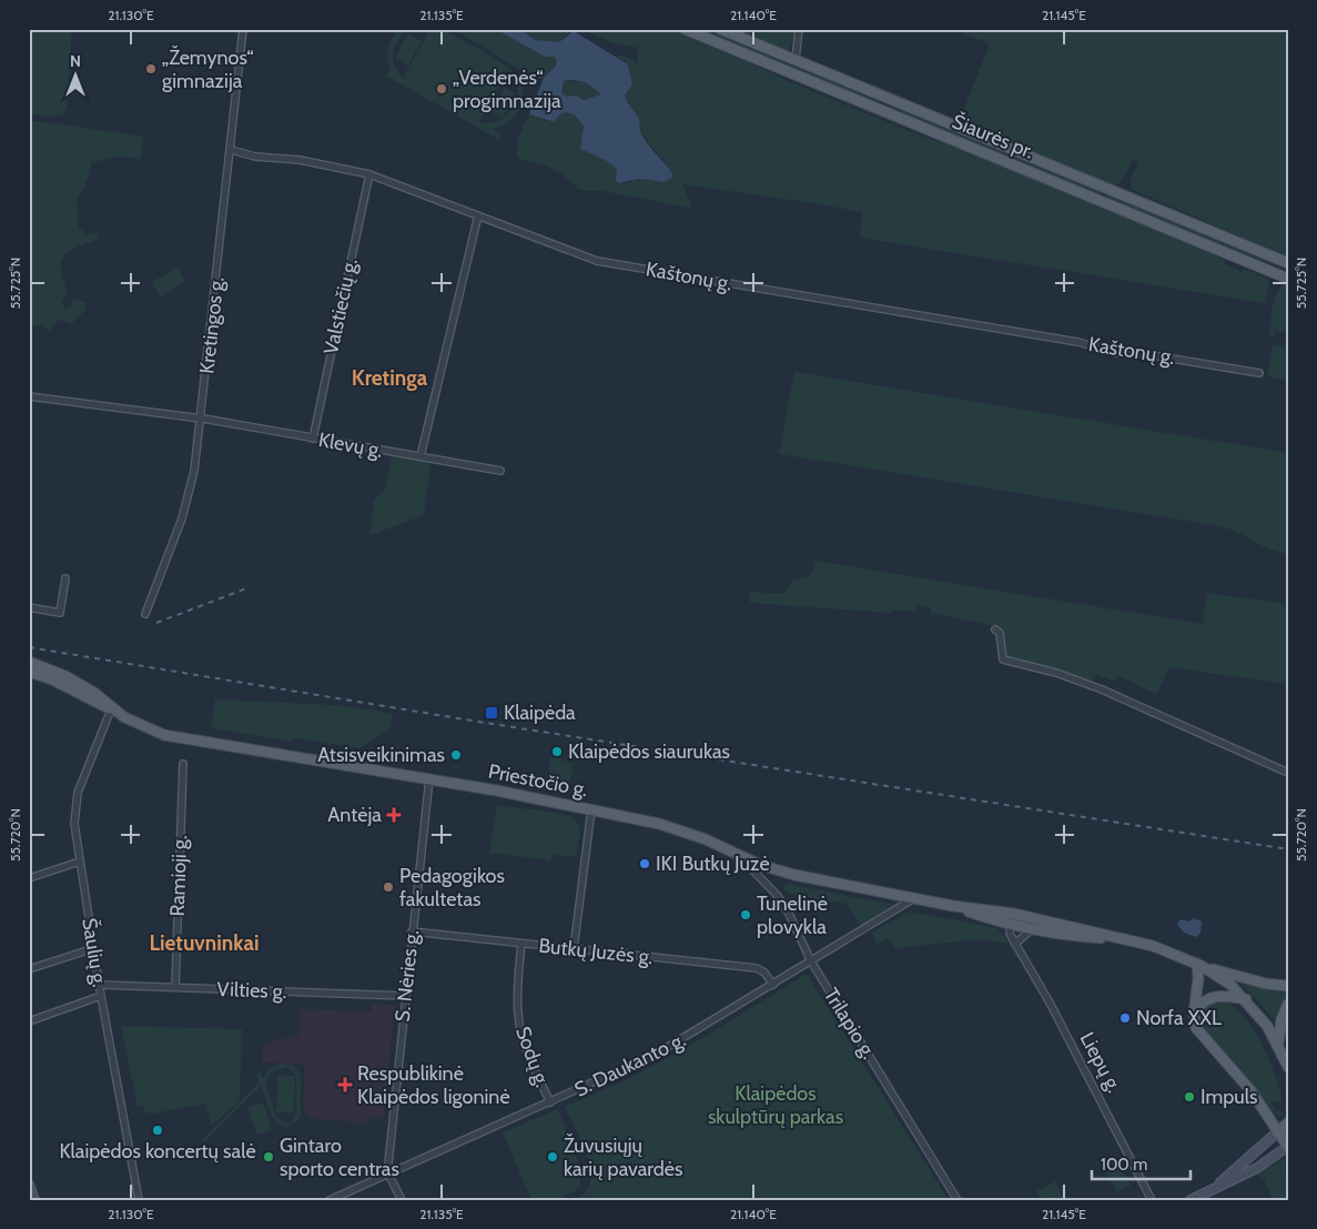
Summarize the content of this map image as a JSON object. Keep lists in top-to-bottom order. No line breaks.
{"streets":{"main road":["Šiaurės pr.","Priestočio g."],"street":["Kaštonų g.","Valstiečių g.","Kretingos g.","Klevų g.","Ramioji g.","Butkų Juzės g.","Šaulių g.","S. Nėries g.","Vilties g.","Trilapio g.","Sodų g.","Liepų g.","S. Daukanto g."]},"crossings":[["Kaštonų g.","Valstiečių g."],["Kaštonų g.","Kretingos g."],["Valstiečių g.","Klevų g."],["Kretingos g.","Klevų g."],["Priestočio g.","Šaulių g."],["Priestočio g.","S. Nėries g."],["Priestočio g.","Trilapio g."],["Priestočio g.","Liepų g."],["Priestočio g.","S. Daukanto g."],["Ramioji g.","Vilties g."],["Butkų Juzės g.","S. Nėries g."],["Butkų Juzės g.","Sodų g."],["Butkų Juzės g.","S. Daukanto g."],["Šaulių g.","Vilties g."],["S. Nėries g.","Vilties g."],["S. Nėries g.","S. Daukanto g."],["Trilapio g.","S. Daukanto g."],["Sodų g.","S. Daukanto g."]],"districts":["Kretinga","Lietuvninkai"],"parks":["Klaipėdos skulptūrų parkas"],"places":{"other":["„Žemynos“ gimnazija","„Verdenės“ progimnazija","Klaipėdos siaurukas","Atsisveikinimas","IKI Butkų Juzė","Pedagogikos fakultetas","Tunelinė plovykla","Norfa XXL","Impuls","Klaipėdos koncertų salė","Gintaro sporto centras","Žuvusiųjų karių pavardės"],"transit":["Klaipėda"],"health":["Antėja","Respublikinė Klaipėdos ligoninė"]},"scale_bar":"100 m","north":"top","coordinates":["21.130°E","21.135°E","21.140°E","21.145°E","55.725°N","55.720°N"]}
